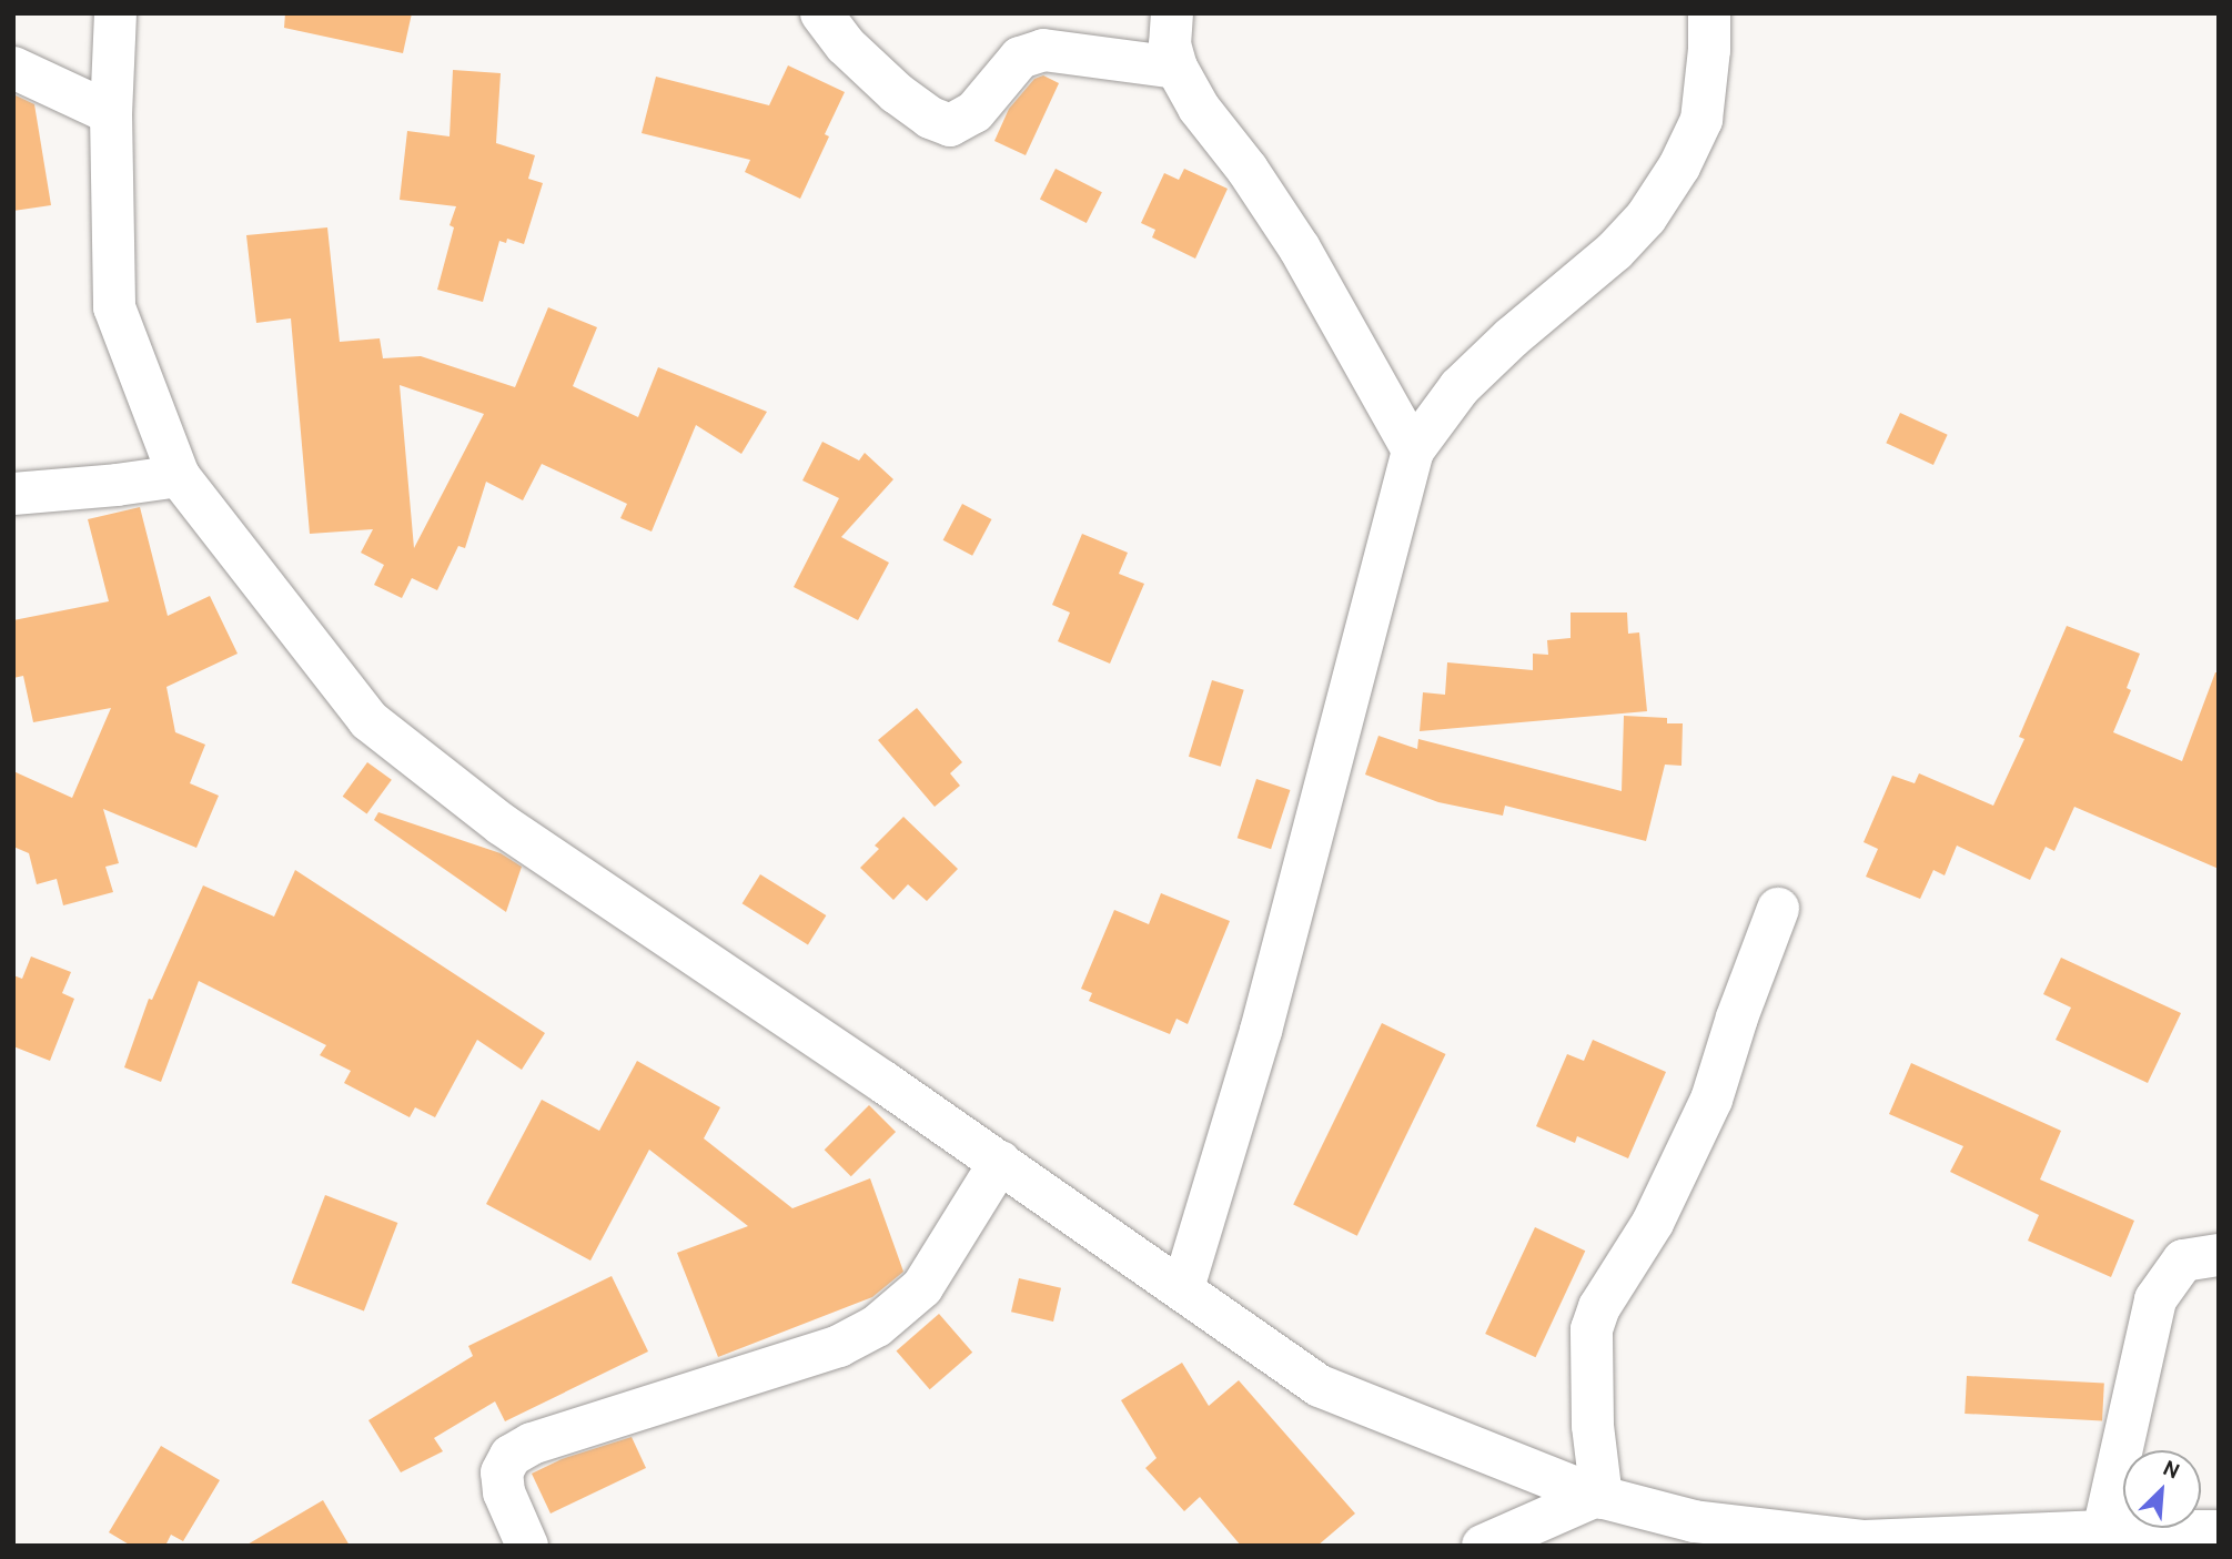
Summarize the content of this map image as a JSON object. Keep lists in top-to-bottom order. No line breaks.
{"north":"top right"}
